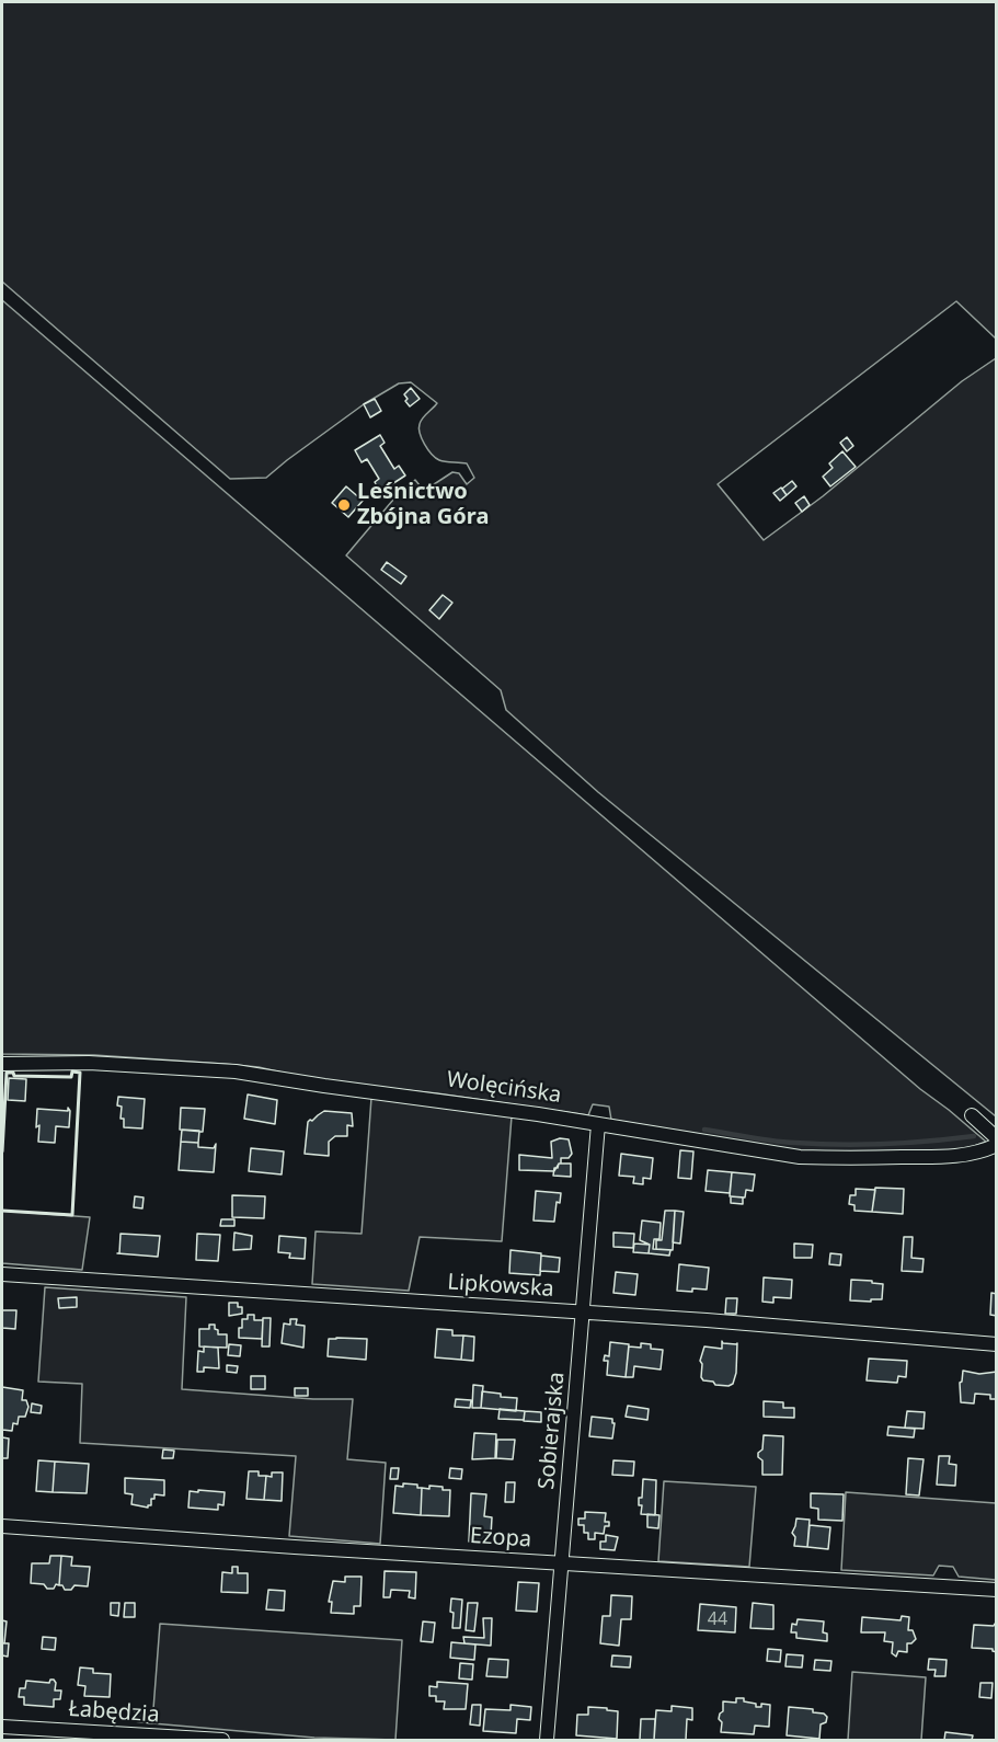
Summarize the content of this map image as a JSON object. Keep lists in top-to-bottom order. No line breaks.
{"streets":{"street":["Wolęcińska","Lipkowska","Sobierajska","Ezopa","Łabędzia"]},"crossings":[["Wolęcińska","Sobierajska"],["Lipkowska","Sobierajska"],["Sobierajska","Ezopa"]],"places":["Leśnictwo Zbójna Góra"],"house_numbers":["44"]}
